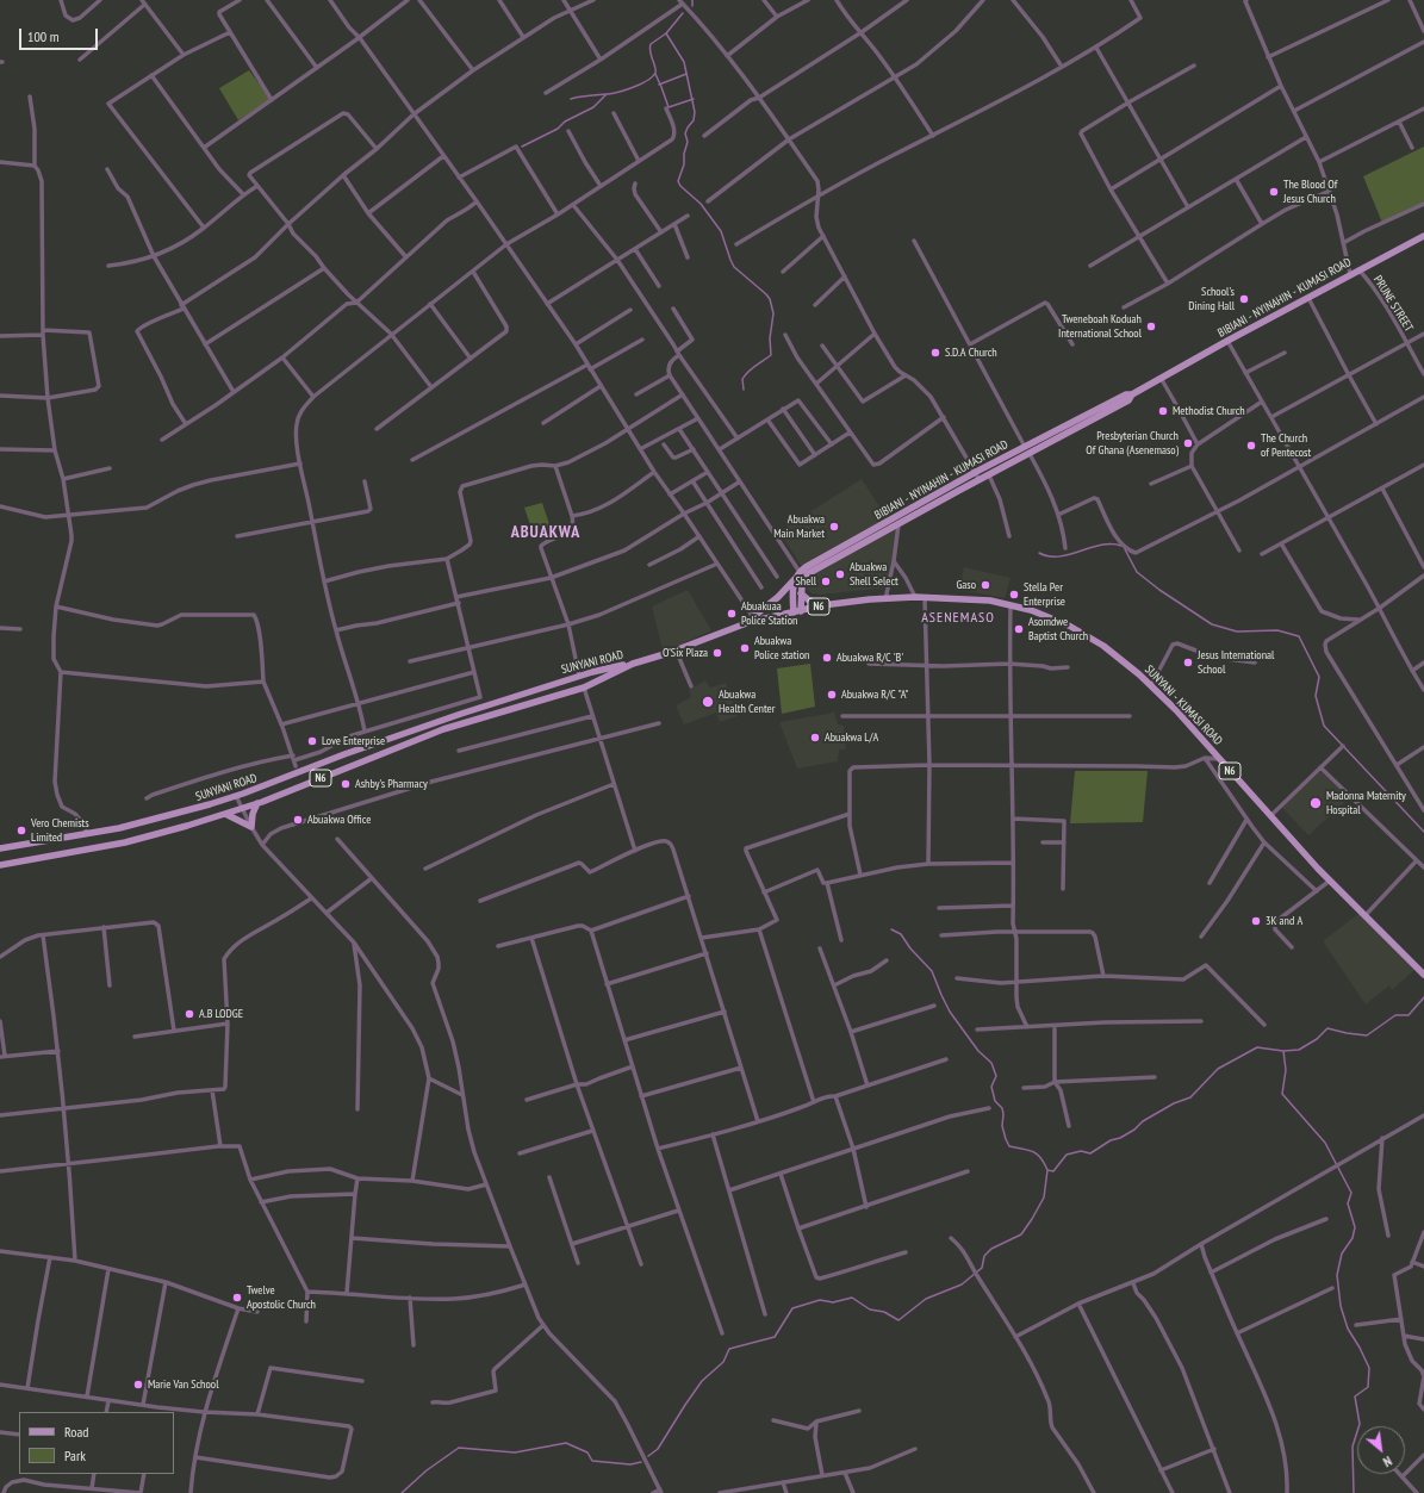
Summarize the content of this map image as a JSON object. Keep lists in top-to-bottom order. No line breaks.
{"streets":{"main road":["BIBIANI - NYINAHIN - KUMASI ROAD","N6","SUNYANI ROAD","SUNYANI - KUMASI ROAD"],"street":["PRUNE STREET"]},"crossings":[["BIBIANI - NYINAHIN - KUMASI ROAD","PRUNE STREET"],["BIBIANI - NYINAHIN - KUMASI ROAD","SUNYANI - KUMASI ROAD"],["SUNYANI ROAD","SUNYANI - KUMASI ROAD"]],"districts":["ABUAKWA","ASENEMASO"],"places":["The Blood Of Jesus Church","School's Dining Hall","Tweneboah Koduah International School","S.D.A Church","Methodist Church","Presbyterian Church Of Ghana (Asenemaso)","The Church of Pentecost","Abuakwa Main Market","Abuakwa Shell Select","Shell","Gaso","Stella Per Enterprise","Abuakuaa Police Station","Asomdwe Baptist Church","Abuakwa Police station","O'Six Plaza","Abuakwa R/C 'B'","Jesus International School","Abuakwa R/C \"A\"","Abuakwa Health Center","Abuakwa L/A","Love Enterprise","Ashby's Pharmacy","Madonna Maternity Hospital","Abuakwa Office","Vero Chemists Limited","3K and A","A.B LODGE","Twelve Apostolic Church","Marie Van School"],"legend":["Road","Park"],"scale_bar":"100 m","north":"bottom right"}
